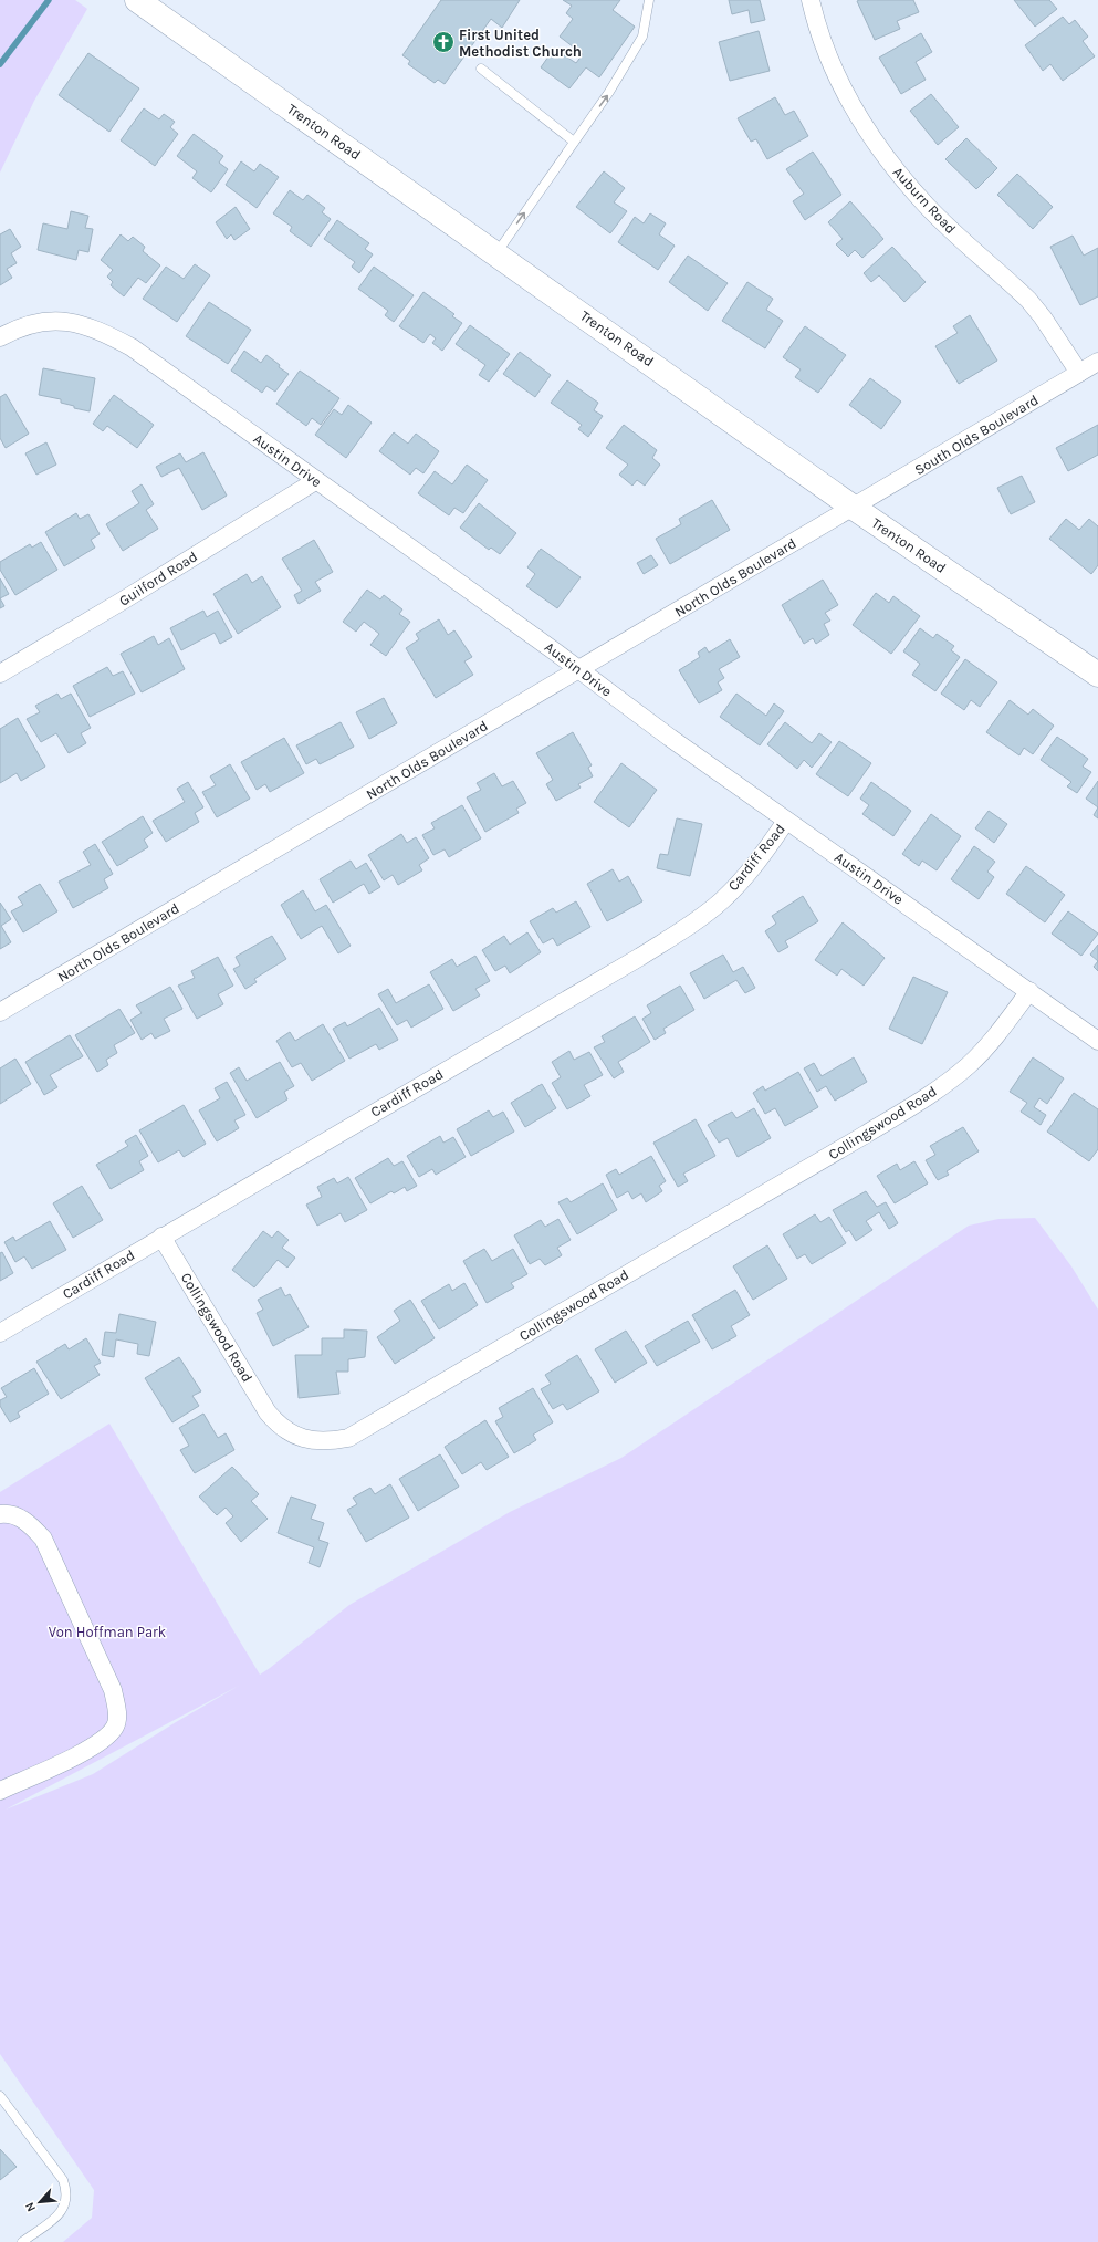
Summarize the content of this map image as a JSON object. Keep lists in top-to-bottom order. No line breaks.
{"streets":{"main road":["Trenton Road"],"street":["Auburn Road","South Olds Boulevard","Austin Drive","North Olds Boulevard","Guilford Road","Cardiff Road","Collingswood Road"]},"crossings":[["Trenton Road","South Olds Boulevard"],["Trenton Road","North Olds Boulevard"],["Auburn Road","South Olds Boulevard"],["South Olds Boulevard","North Olds Boulevard"],["Austin Drive","North Olds Boulevard"],["Austin Drive","Guilford Road"],["Austin Drive","Cardiff Road"],["Austin Drive","Collingswood Road"],["Cardiff Road","Collingswood Road"]],"parks":["Von Hoffman Park"],"places":{"church":["First United Methodist Church"]},"north":"bottom left"}
